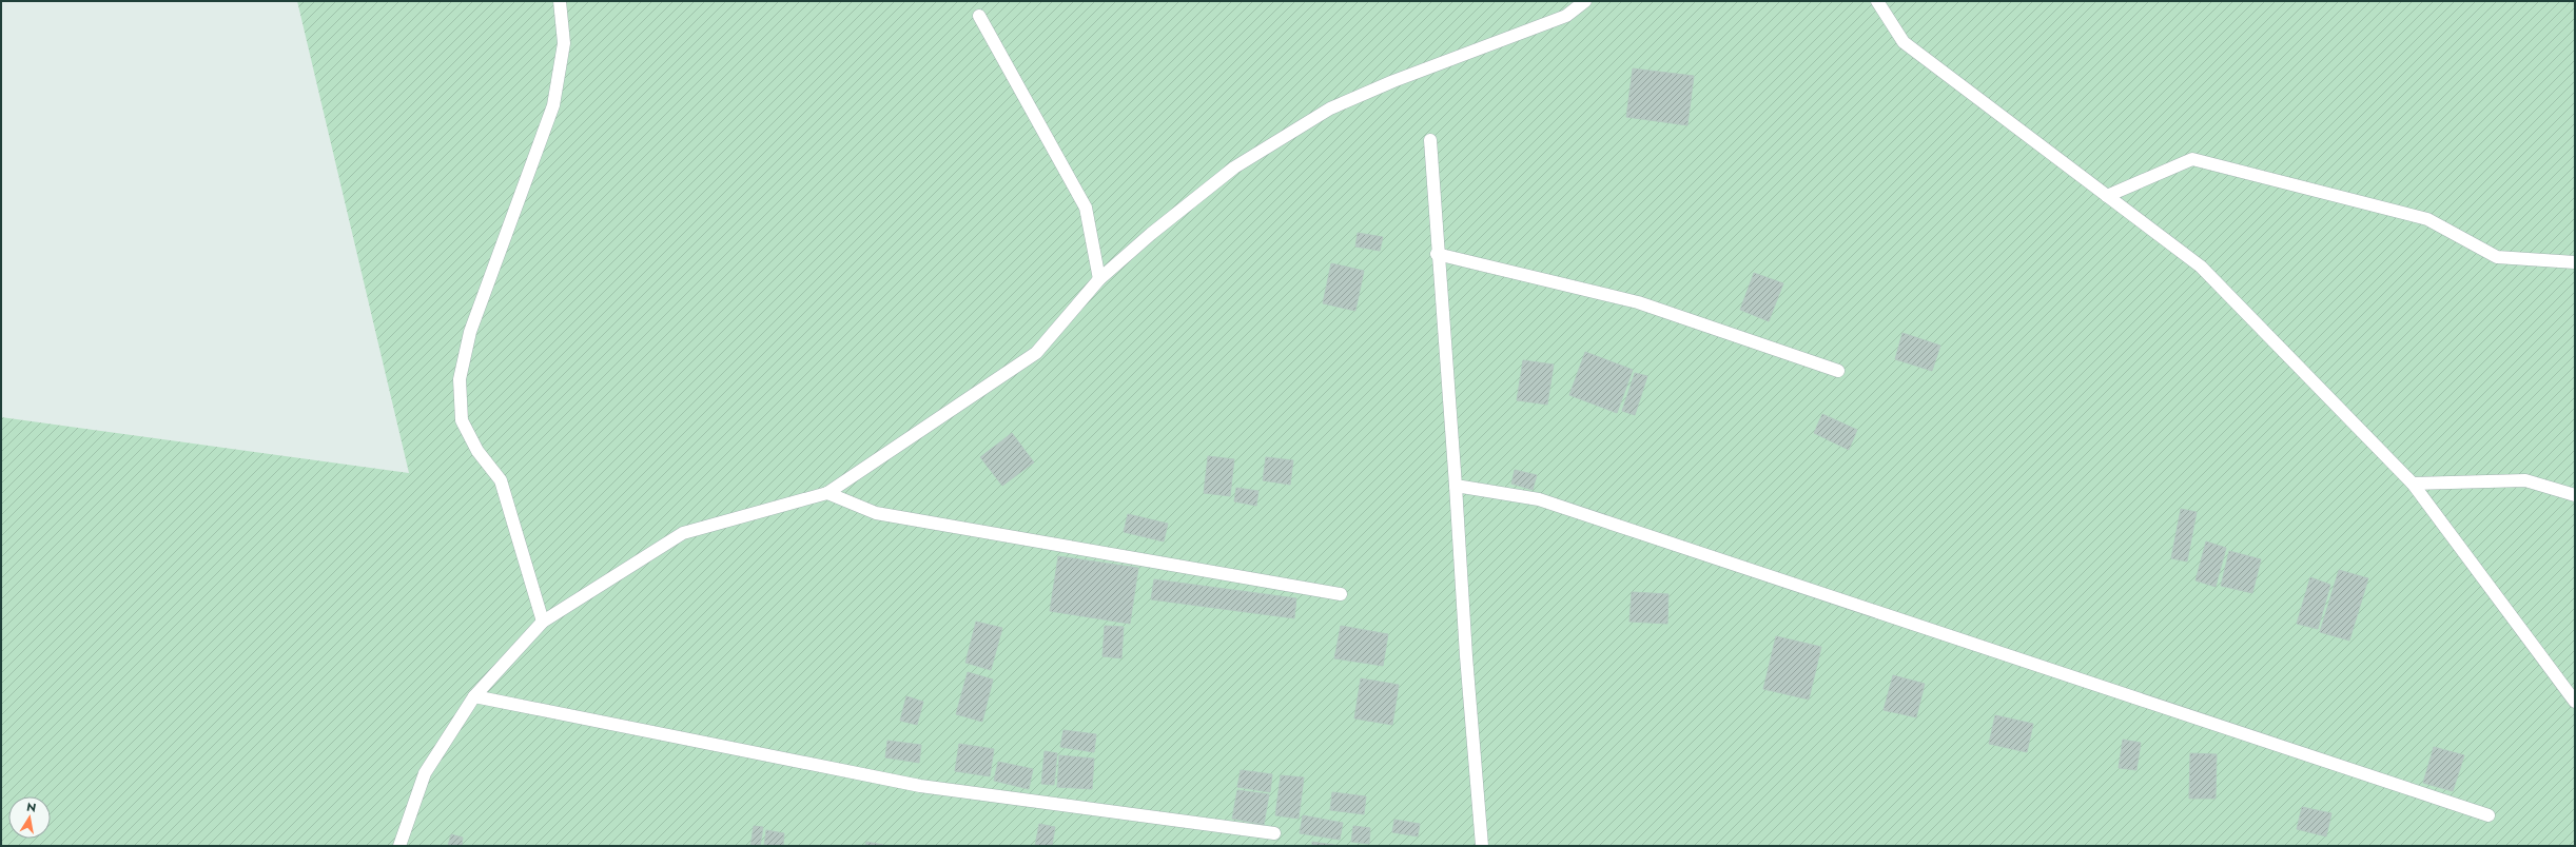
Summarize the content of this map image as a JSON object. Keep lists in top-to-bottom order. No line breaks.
{"north":"top"}
